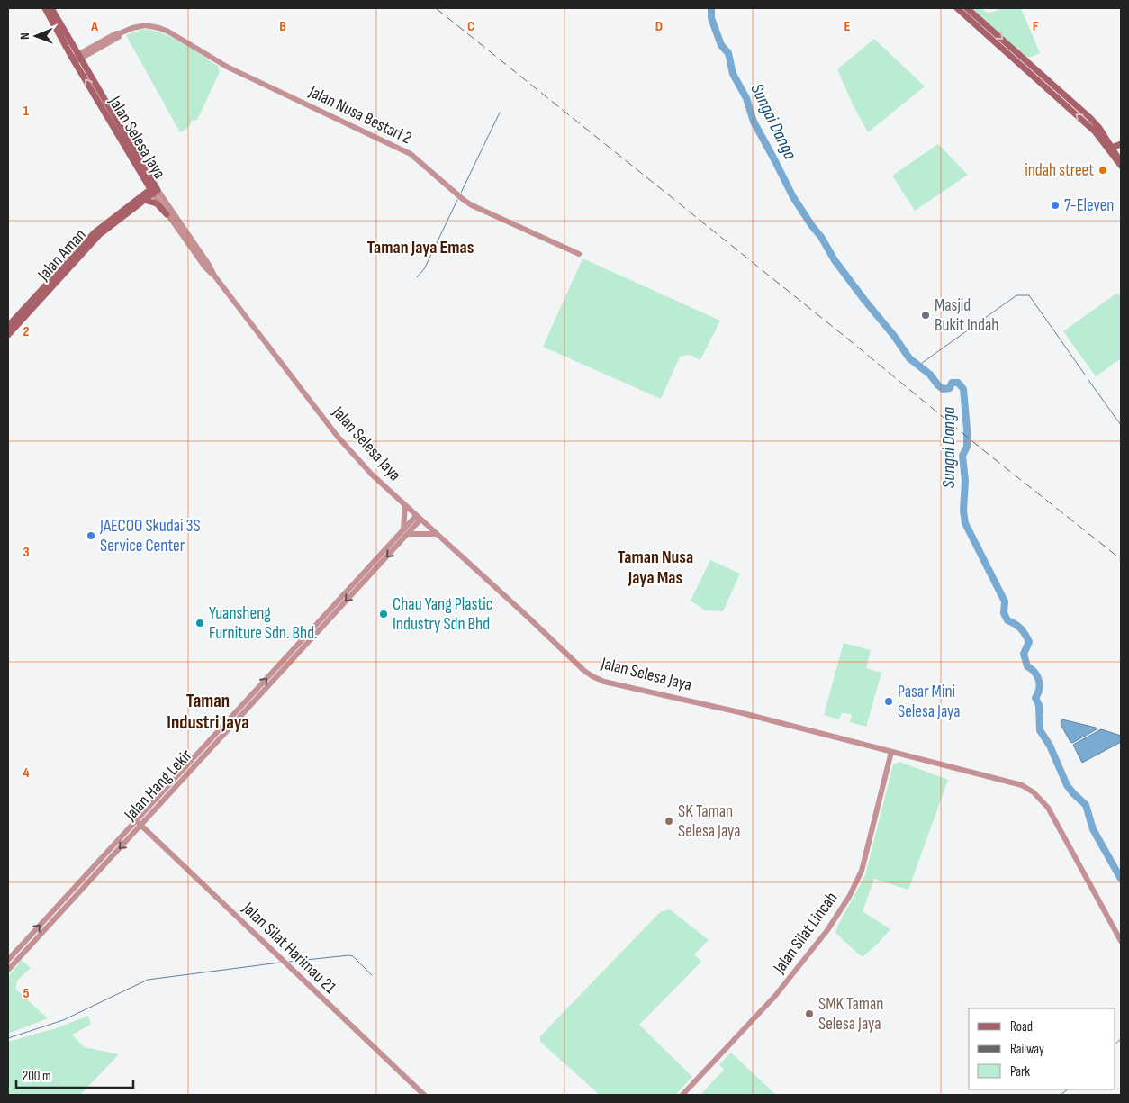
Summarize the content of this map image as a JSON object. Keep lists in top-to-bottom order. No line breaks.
{"streets":{"main road":["Jalan Selesa Jaya","Jalan Aman"],"street":["Jalan Nusa Bestari 2","Jalan Hang Lekir","Jalan Silat Lincah","Jalan Silat Harimau 21"]},"crossings":[["Jalan Nusa Bestari 2","Jalan Selesa Jaya"],["Jalan Selesa Jaya","Jalan Hang Lekir"],["Jalan Selesa Jaya","Jalan Silat Lincah"],["Jalan Hang Lekir","Jalan Silat Harimau 21"]],"districts":["Taman Jaya Emas","Taman Nusa Jaya Mas","Taman Industri Jaya"],"water":["Sungai Danga"],"places":["indah street","7-Eleven","Masjid Bukit Indah","JAECOO Skudai 3S Service Center","Chau Yang Plastic Industry Sdn Bhd","Yuansheng Furniture Sdn. Bhd.","Pasar Mini Selesa Jaya","SK Taman Selesa Jaya","SMK Taman Selesa Jaya"],"legend":["Road","Railway","Park"],"scale_bar":"200 m","north":"left","grid":{"columns":["A","B","C","D","E","F"],"rows":["1","2","3","4","5"]}}
